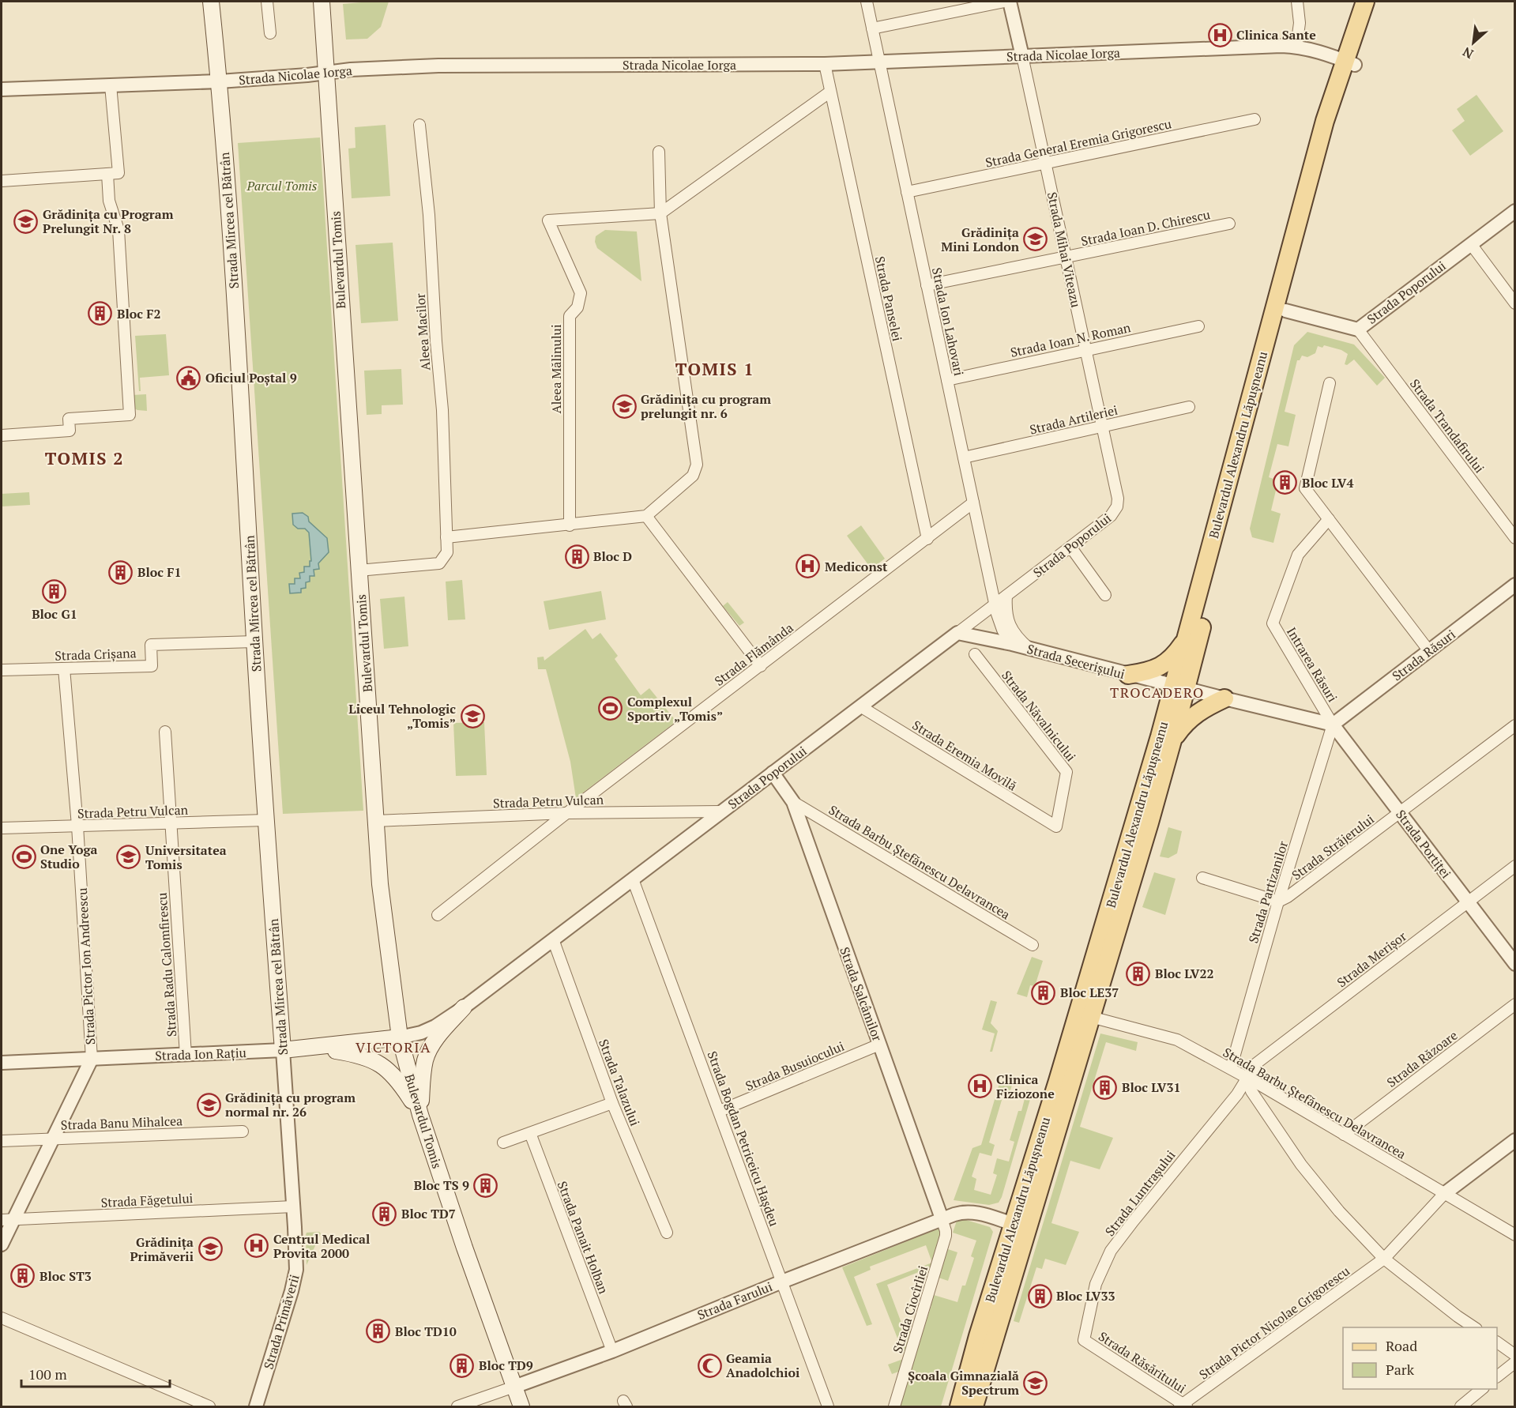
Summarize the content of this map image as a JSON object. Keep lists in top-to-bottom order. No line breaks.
{"streets":{"main road":["Strada Mircea cel Bătrân","Bulevardul Tomis","Bulevardul Alexandru Lăpușneanu","Strada Ion Rațiu"],"street":["Strada Nicolae Iorga","Strada General Eremia Grigorescu","Strada Ioan D. Chirescu","Strada Mihai Viteazu","Strada Poporului","Strada Panselei","Strada Ion Lahovari","Aleea Macilor","Strada Ioan N. Roman","Aleea Mălinului","Strada Artileriei","Strada Trandafirului","Strada Crișana","Strada Flămânda","Strada Răsuri","Strada Secerișului","Intrarea Răsuri","Strada Năvalnicului","Strada Eremia Movilă","Strada Petru Vulcan","Strada Portiței","Strada Străjerului","Strada Barbu Ștefănescu Delavrancea","Strada Partizanilor","Strada Merișor","Strada Radu Calomfirescu","Strada Pictor Ion Andreescu","Strada Salcâmilor","Strada Răzoare","Strada Busuiocului","Strada Talazului","Strada Banu Mihalcea","Strada Bogdan Petriceicu Hașdeu","Strada Luntrașului","Strada Făgetului","Strada Panait Holban","Strada Farului","Strada Ciocîrliei","Strada Primăverii","Strada Pictor Nicolae Grigorescu","Strada Răsăritului"]},"crossings":[["Strada Nicolae Iorga","Strada Mircea cel Bătrân"],["Strada Nicolae Iorga","Strada Mihai Viteazu"],["Strada Nicolae Iorga","Bulevardul Tomis"],["Strada Nicolae Iorga","Strada Panselei"],["Strada Nicolae Iorga","Strada Ion Lahovari"],["Strada Nicolae Iorga","Bulevardul Alexandru Lăpușneanu"],["Strada General Eremia Grigorescu","Strada Mihai Viteazu"],["Strada General Eremia Grigorescu","Strada Ion Lahovari"],["Strada Mircea cel Bătrân","Strada Crișana"],["Strada Mircea cel Bătrân","Strada Petru Vulcan"],["Strada Mircea cel Bătrân","Strada Ion Rațiu"],["Strada Mircea cel Bătrân","Strada Făgetului"],["Strada Mircea cel Bătrân","Strada Primăverii"],["Strada Ioan D. Chirescu","Strada Mihai Viteazu"],["Strada Ioan D. Chirescu","Strada Ion Lahovari"],["Strada Mihai Viteazu","Strada Poporului"],["Strada Mihai Viteazu","Strada Ioan N. Roman"],["Strada Mihai Viteazu","Strada Artileriei"],["Bulevardul Tomis","Strada Poporului"],["Bulevardul Tomis","Strada Petru Vulcan"],["Bulevardul Tomis","Strada Ion Rațiu"],["Bulevardul Tomis","Strada Farului"],["Strada Poporului","Strada Ion Lahovari"],["Strada Poporului","Strada Trandafirului"],["Strada Poporului","Bulevardul Alexandru Lăpușneanu"],["Strada Poporului","Strada Secerișului"],["Strada Poporului","Strada Eremia Movilă"],["Strada Poporului","Strada Petru Vulcan"],["Strada Poporului","Strada Salcâmilor"],["Strada Poporului","Strada Ion Rațiu"],["Strada Poporului","Strada Talazului"],["Strada Poporului","Strada Bogdan Petriceicu Hașdeu"],["Strada Panselei","Strada Flămânda"],["Strada Ion Lahovari","Strada Ioan N. Roman"],["Strada Ion Lahovari","Strada Artileriei"],["Strada Ion Lahovari","Strada Flămânda"],["Strada Ion Lahovari","Strada Secerișului"],["Bulevardul Alexandru Lăpușneanu","Strada Secerișului"],["Bulevardul Alexandru Lăpușneanu","Strada Barbu Ștefănescu Delavrancea"],["Bulevardul Alexandru Lăpușneanu","Strada Farului"],["Strada Crișana","Strada Pictor Ion Andreescu"],["Strada Flămânda","Strada Petru Vulcan"],["Strada Răsuri","Strada Secerișului"],["Strada Răsuri","Intrarea Răsuri"],["Strada Răsuri","Strada Portiței"],["Strada Răsuri","Strada Partizanilor"],["Strada Secerișului","Intrarea Răsuri"],["Strada Secerișului","Strada Portiței"],["Strada Secerișului","Strada Partizanilor"],["Intrarea Răsuri","Strada Portiței"],["Intrarea Răsuri","Strada Partizanilor"],["Strada Năvalnicului","Strada Eremia Movilă"],["Strada Petru Vulcan","Strada Radu Calomfirescu"],["Strada Petru Vulcan","Strada Pictor Ion Andreescu"],["Strada Portiței","Strada Străjerului"],["Strada Portiței","Strada Partizanilor"],["Strada Portiței","Strada Merișor"],["Strada Străjerului","Strada Partizanilor"],["Strada Barbu Ștefănescu Delavrancea","Strada Partizanilor"],["Strada Barbu Ștefănescu Delavrancea","Strada Merișor"],["Strada Barbu Ștefănescu Delavrancea","Strada Salcâmilor"],["Strada Barbu Ștefănescu Delavrancea","Strada Răzoare"],["Strada Barbu Ștefănescu Delavrancea","Strada Luntrașului"],["Strada Barbu Ștefănescu Delavrancea","Strada Pictor Nicolae Grigorescu"],["Strada Merișor","Strada Luntrașului"],["Strada Radu Calomfirescu","Strada Ion Rațiu"],["Strada Pictor Ion Andreescu","Strada Ion Rațiu"],["Strada Pictor Ion Andreescu","Strada Banu Mihalcea"],["Strada Pictor Ion Andreescu","Strada Făgetului"],["Strada Salcâmilor","Strada Busuiocului"],["Strada Salcâmilor","Strada Farului"],["Strada Salcâmilor","Strada Ciocîrliei"],["Strada Busuiocului","Strada Bogdan Petriceicu Hașdeu"],["Strada Bogdan Petriceicu Hașdeu","Strada Farului"],["Strada Luntrașului","Strada Răsăritului"],["Strada Făgetului","Strada Primăverii"],["Strada Panait Holban","Strada Farului"],["Strada Farului","Strada Ciocîrliei"],["Strada Pictor Nicolae Grigorescu","Strada Răsăritului"]],"districts":["TOMIS 1","TOMIS 2","TROCADERO","VICTORIA"],"parks":["Parcul Tomis"],"places":{"hospital":["Clinica Sante","Mediconst","Clinica Fiziozone","Centrul Medical Provita 2000"],"school or university":["Grădinița cu Program Prelungit Nr. 8","Grădinița Mini London","Grădinița cu program prelungit nr. 6","Liceul Tehnologic „Tomis”","Universitatea Tomis","Grădinița cu program normal nr. 26","Grădinița Primăverii","Școala Gimnazială Spectrum"],"building":["Bloc F2","Bloc LV4","Bloc D","Bloc F1","Bloc G1","Bloc LV22","Bloc LE37","Bloc LV31","Bloc TS 9","Bloc TD7","Bloc ST3","Bloc LV33","Bloc TD10","Bloc TD9"],"public building":["Oficiul Poștal 9"],"sports":["Complexul Sportiv „Tomis”","One Yoga Studio"],"mosque":["Geamia Anadolchioi"]},"legend":["Road","Park"],"scale_bar":"100 m","north":"bottom left"}
